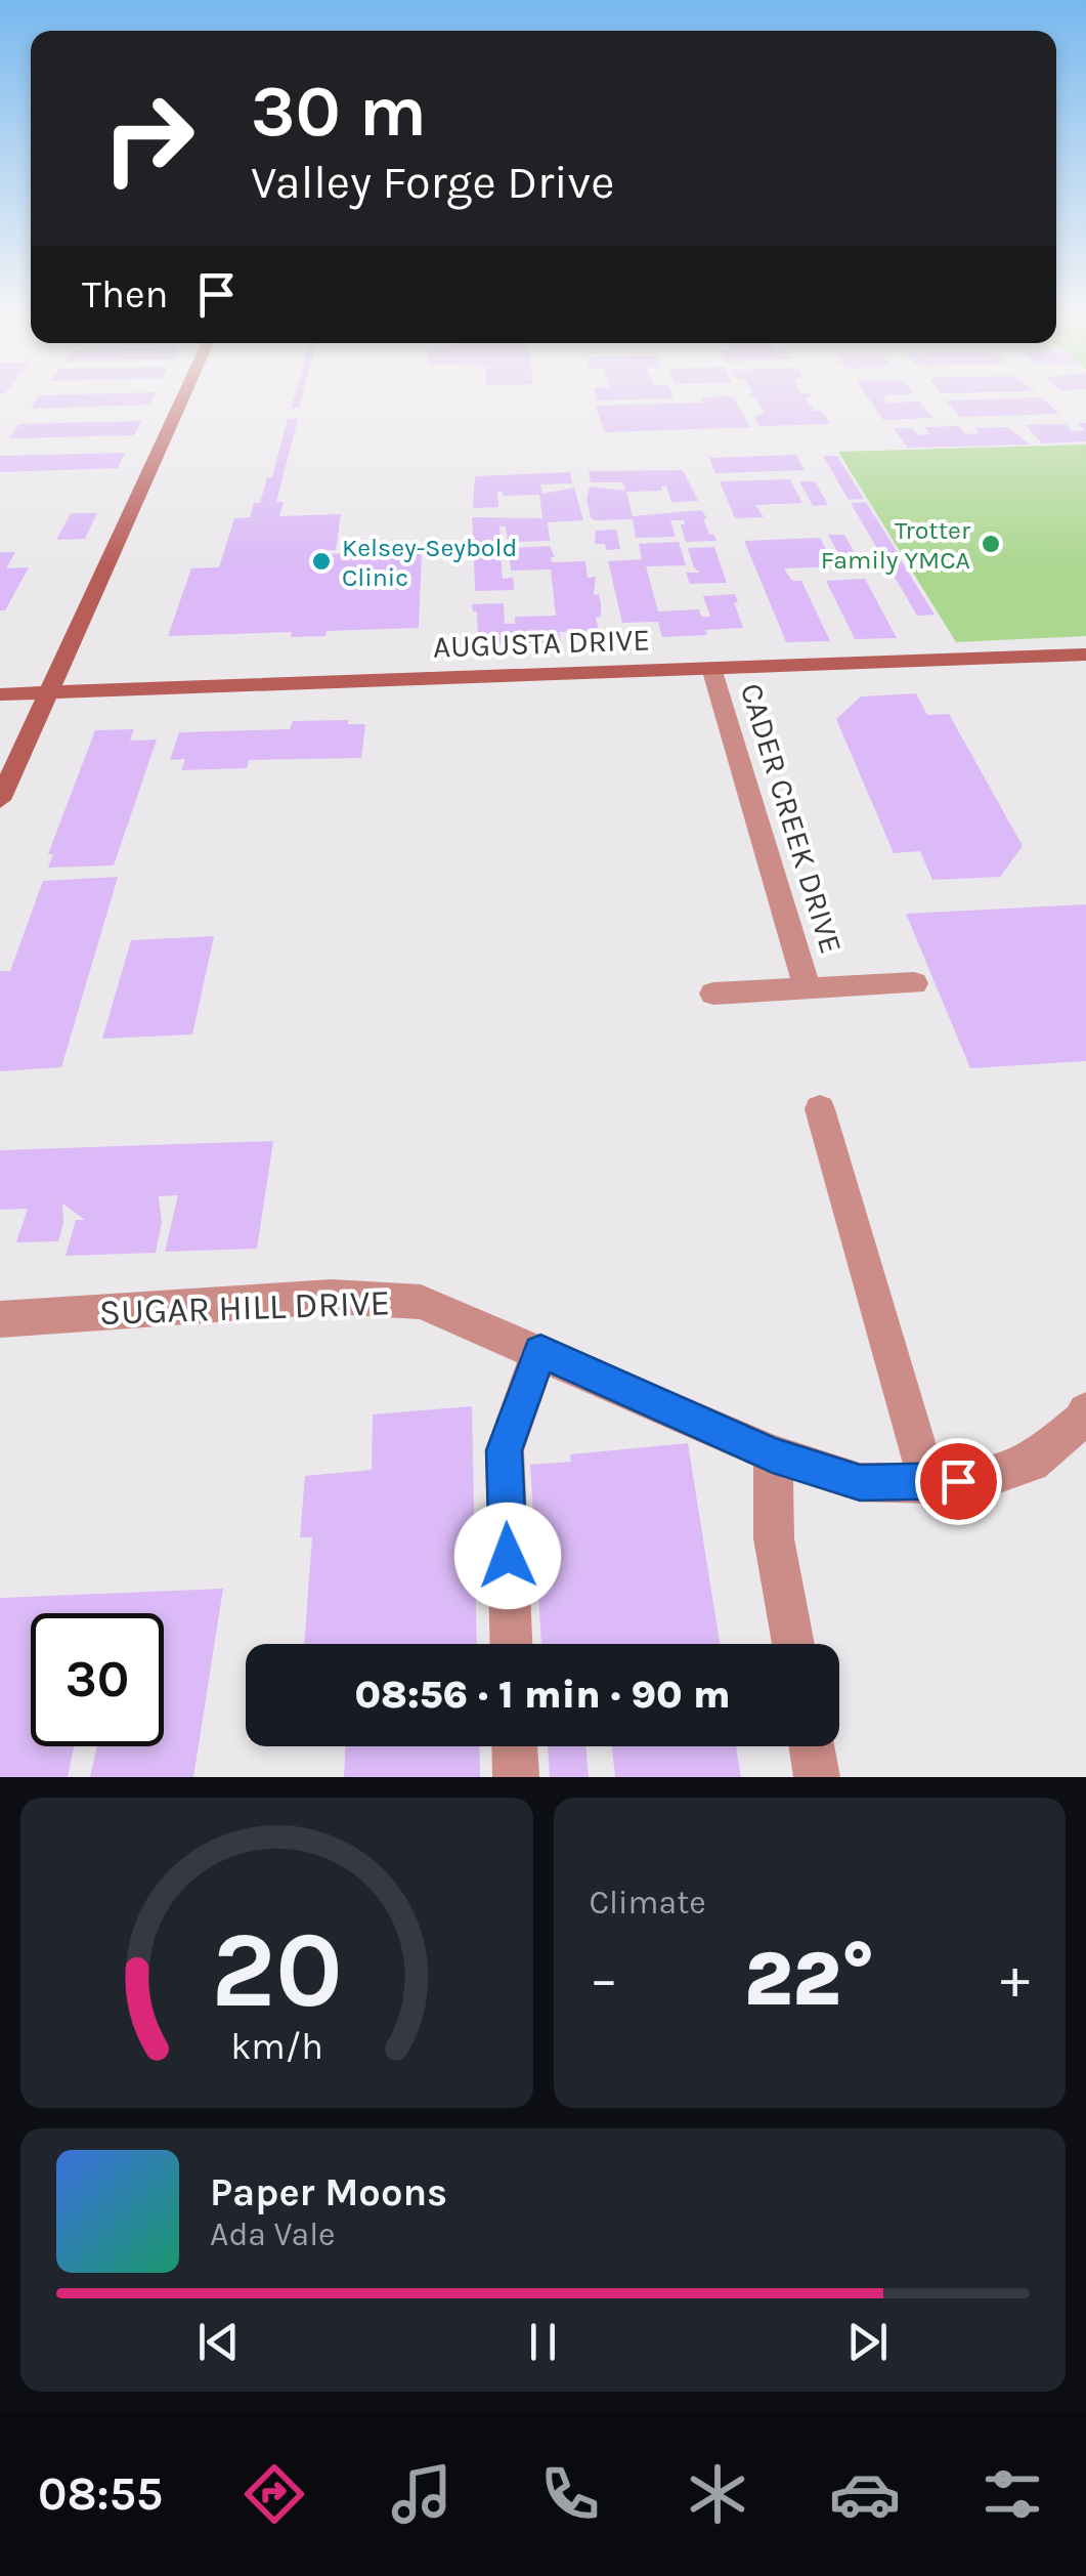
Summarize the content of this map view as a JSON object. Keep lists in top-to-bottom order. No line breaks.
{"streets":{"street":["AUGUSTA DRIVE","CADER CREEK DRIVE","SUGAR HILL DRIVE"]},"crossings":[["AUGUSTA DRIVE","CADER CREEK DRIVE"]],"places":["Trotter Family YMCA","Kelsey-Seybold Clinic"],"page":{"turn":["30 m","Valley Forge Drive"],"then":"Then","limit":"30","trip":"08:56 · 1 min · 90 m","tile":"Climate","heat":["−","22°","+"],"song":["Paper Moons","Ada Vale"],"tabs":"08:55","gauge":["20","km/h"]}}
